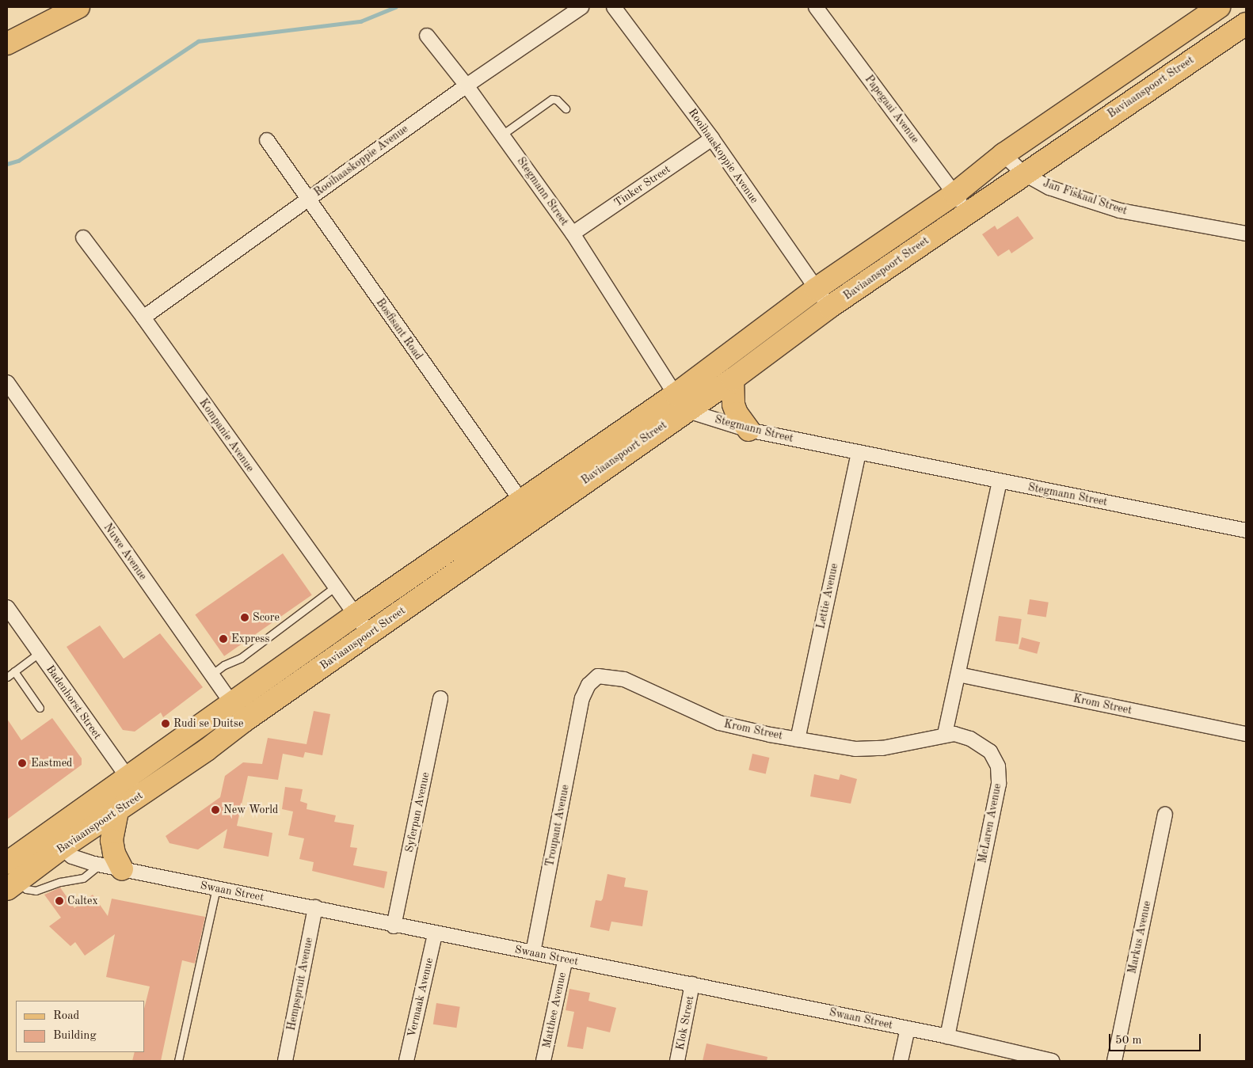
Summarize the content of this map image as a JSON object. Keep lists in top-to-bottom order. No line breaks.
{"streets":{"main road":["Baviaanspoort Street"],"street":["Papegaai Avenue","Rooihaaskoppie Avenue","Tinker Street","Stegmann Street","Jan Fiskaal Street","Bosfisant Road","Kompanie Avenue","Nuwe Avenue","Lettie Avenue","Badenhorst Street","Krom Street","Syferpan Avenue","McLaren Avenue","Troupant Avenue","Swaan Street","Markus Avenue","Hempspruit Avenue","Vermaak Avenue","Matthee Avenue","Klok Street"]},"crossings":[["Baviaanspoort Street","Papegaai Avenue"],["Baviaanspoort Street","Rooihaaskoppie Avenue"],["Baviaanspoort Street","Stegmann Street"],["Baviaanspoort Street","Jan Fiskaal Street"],["Baviaanspoort Street","Bosfisant Road"],["Baviaanspoort Street","Kompanie Avenue"],["Baviaanspoort Street","Nuwe Avenue"],["Baviaanspoort Street","Badenhorst Street"],["Baviaanspoort Street","Swaan Street"],["Rooihaaskoppie Avenue","Tinker Street"],["Rooihaaskoppie Avenue","Stegmann Street"],["Rooihaaskoppie Avenue","Bosfisant Road"],["Rooihaaskoppie Avenue","Kompanie Avenue"],["Tinker Street","Stegmann Street"],["Stegmann Street","Lettie Avenue"],["Lettie Avenue","Krom Street"],["Krom Street","McLaren Avenue"],["Krom Street","Troupant Avenue"],["Syferpan Avenue","Swaan Street"],["McLaren Avenue","Swaan Street"],["Troupant Avenue","Swaan Street"],["Swaan Street","Hempspruit Avenue"],["Swaan Street","Vermaak Avenue"],["Swaan Street","Matthee Avenue"],["Swaan Street","Klok Street"]],"places":["Score","Express","Rudi se Duitse","Eastmed","New World","Caltex"],"legend":["Road","Building"],"scale_bar":"50 m"}
